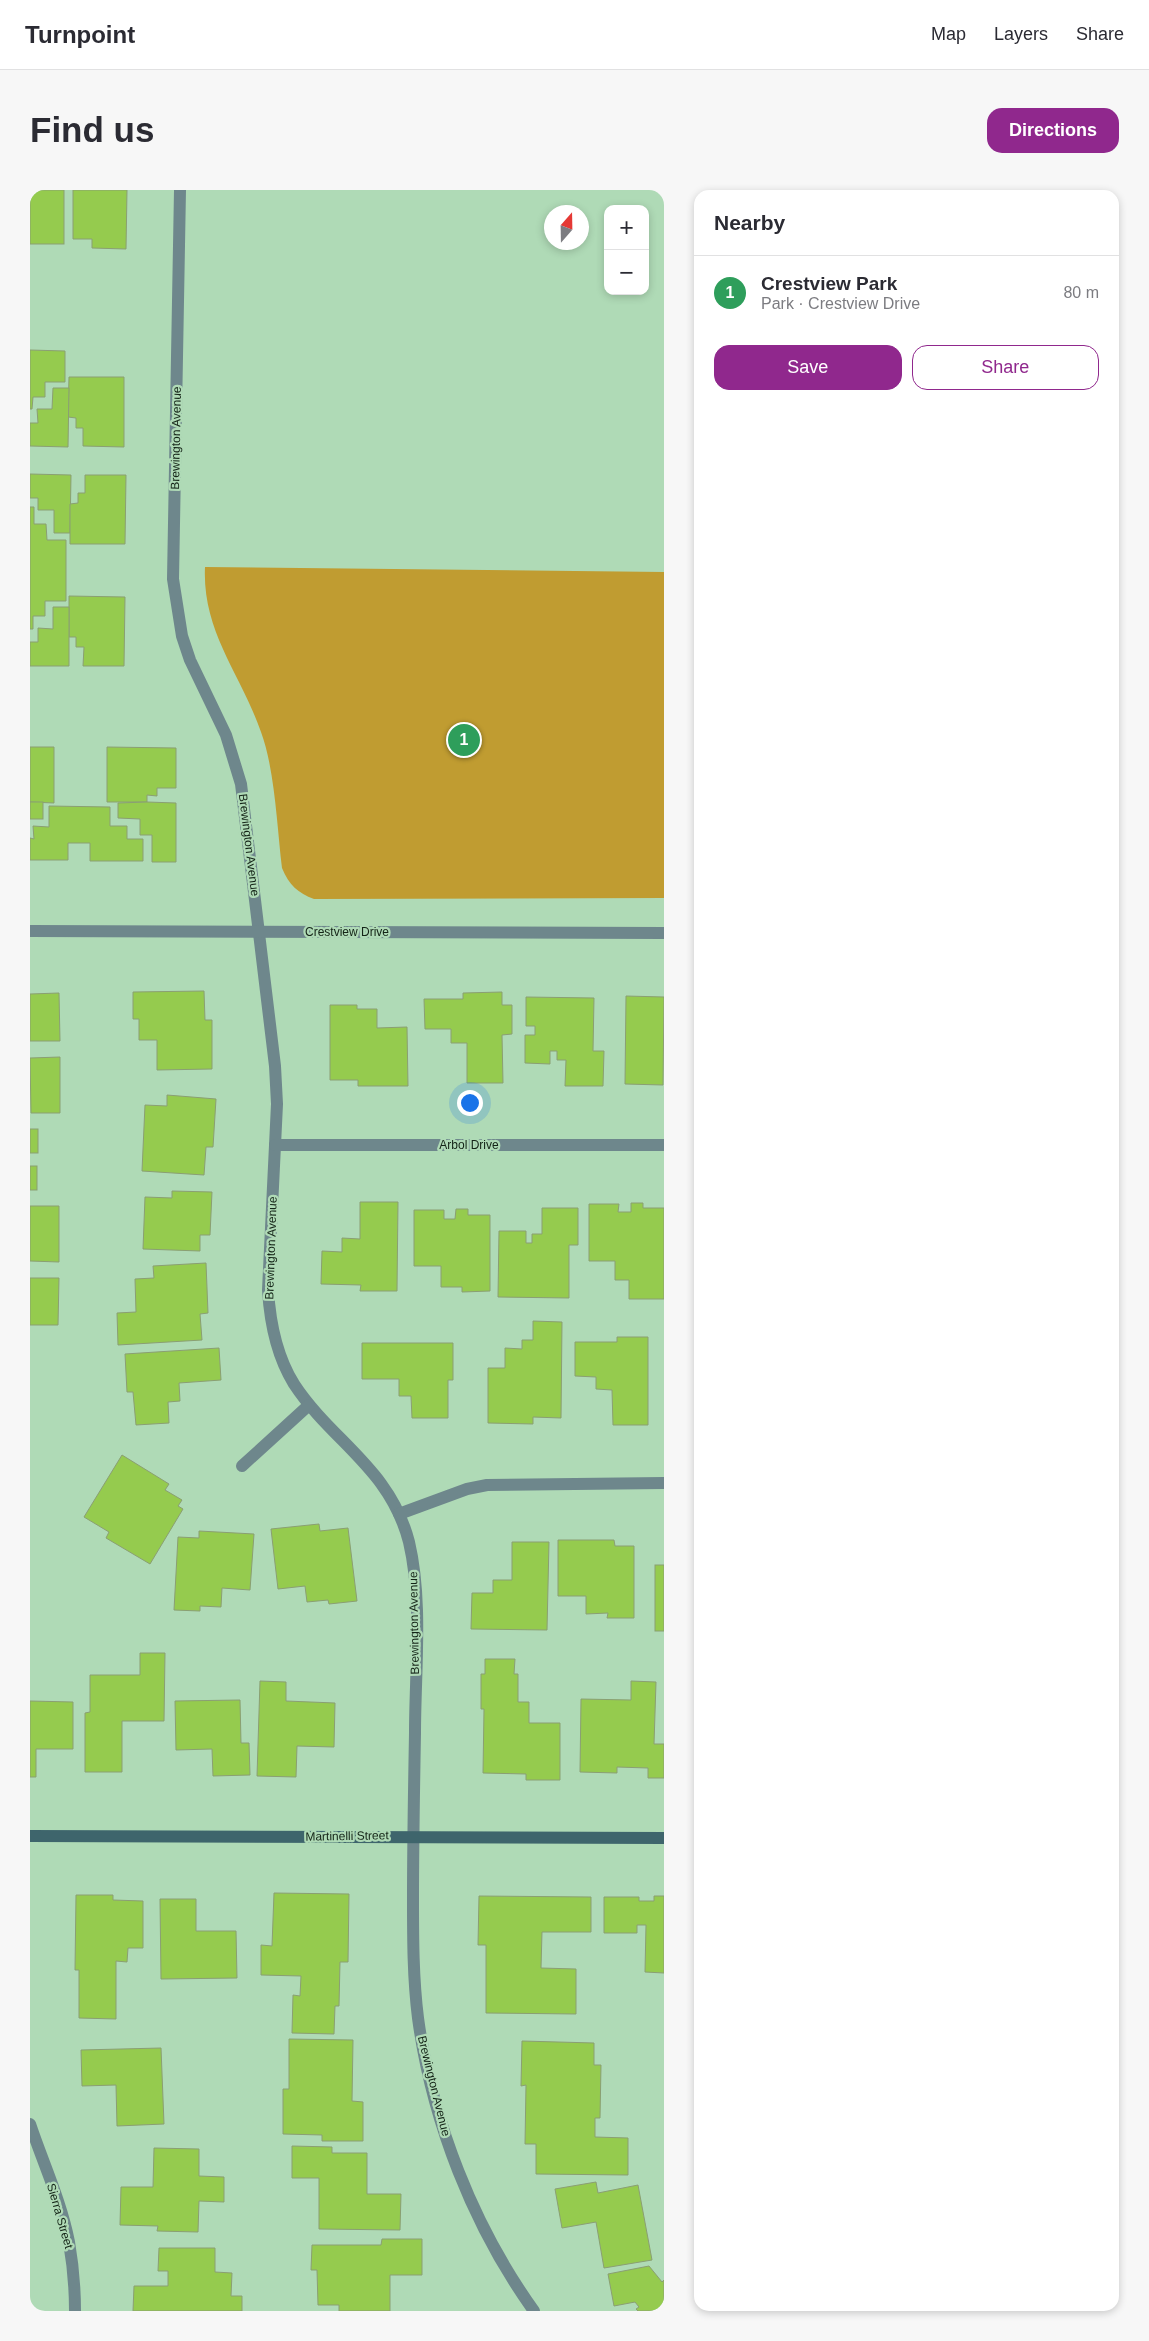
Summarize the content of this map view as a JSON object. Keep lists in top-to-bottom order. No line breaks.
{"streets":{"street":["Brewington Avenue","Crestview Drive","Arbol Drive","Martinelli Street","Sierra Street"]},"crossings":[["Brewington Avenue","Crestview Drive"],["Brewington Avenue","Arbol Drive"],["Brewington Avenue","Martinelli Street"]],"north":"top","page":{"header":"Turnpoint","nav":["Map","Layers","Share"],"buttons":["Directions",["Save","Share"]],"title":"Find us","heading":"Nearby","map_buttons":["+","−"],"list":[{"mark":"1","name":"Crestview Park","note":"Park · Crestview Drive","value":"80 m"}],"pins":"1"}}
